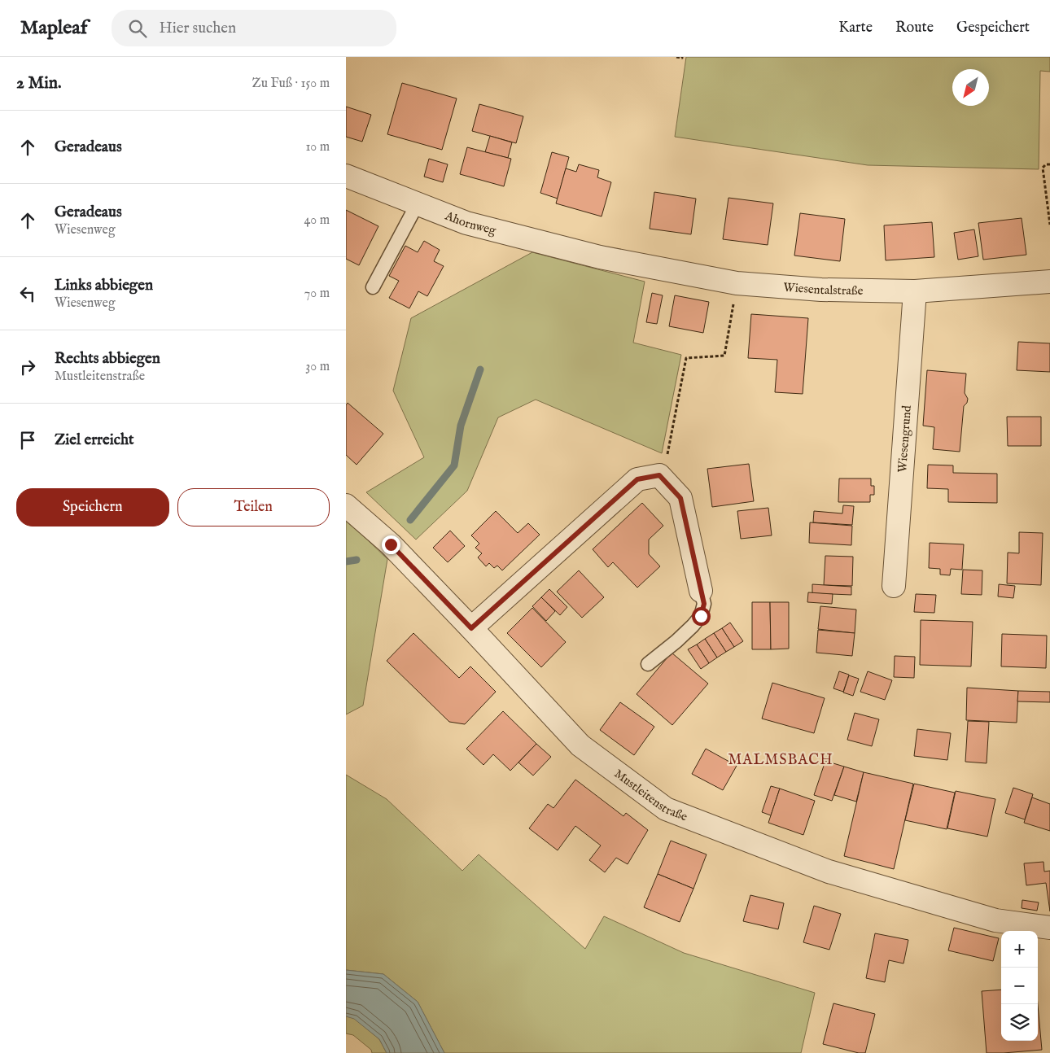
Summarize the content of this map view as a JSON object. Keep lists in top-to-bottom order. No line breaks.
{"streets":{"street":["Ahornweg","Wiesentalstraße","Wiesengrund","Mustleitenstraße"]},"crossings":[["Ahornweg","Wiesentalstraße"],["Wiesentalstraße","Wiesengrund"]],"districts":["MALMSBACH"],"north":"bottom left","page":{"header":"Mapleaf","search":"Hier suchen","nav":["Karte","Route","Gespeichert"],"heading":["2 Min.","Zu Fuß · 150 m"],"list":[["Geradeaus","10 m"],["Geradeaus","Wiesenweg","40 m"],["Links abbiegen","Wiesenweg","70 m"],["Rechts abbiegen","Mustleitenstraße","30 m"],"Ziel erreicht"],"buttons":["Speichern","Teilen"],"map_buttons":["+","−"]}}
